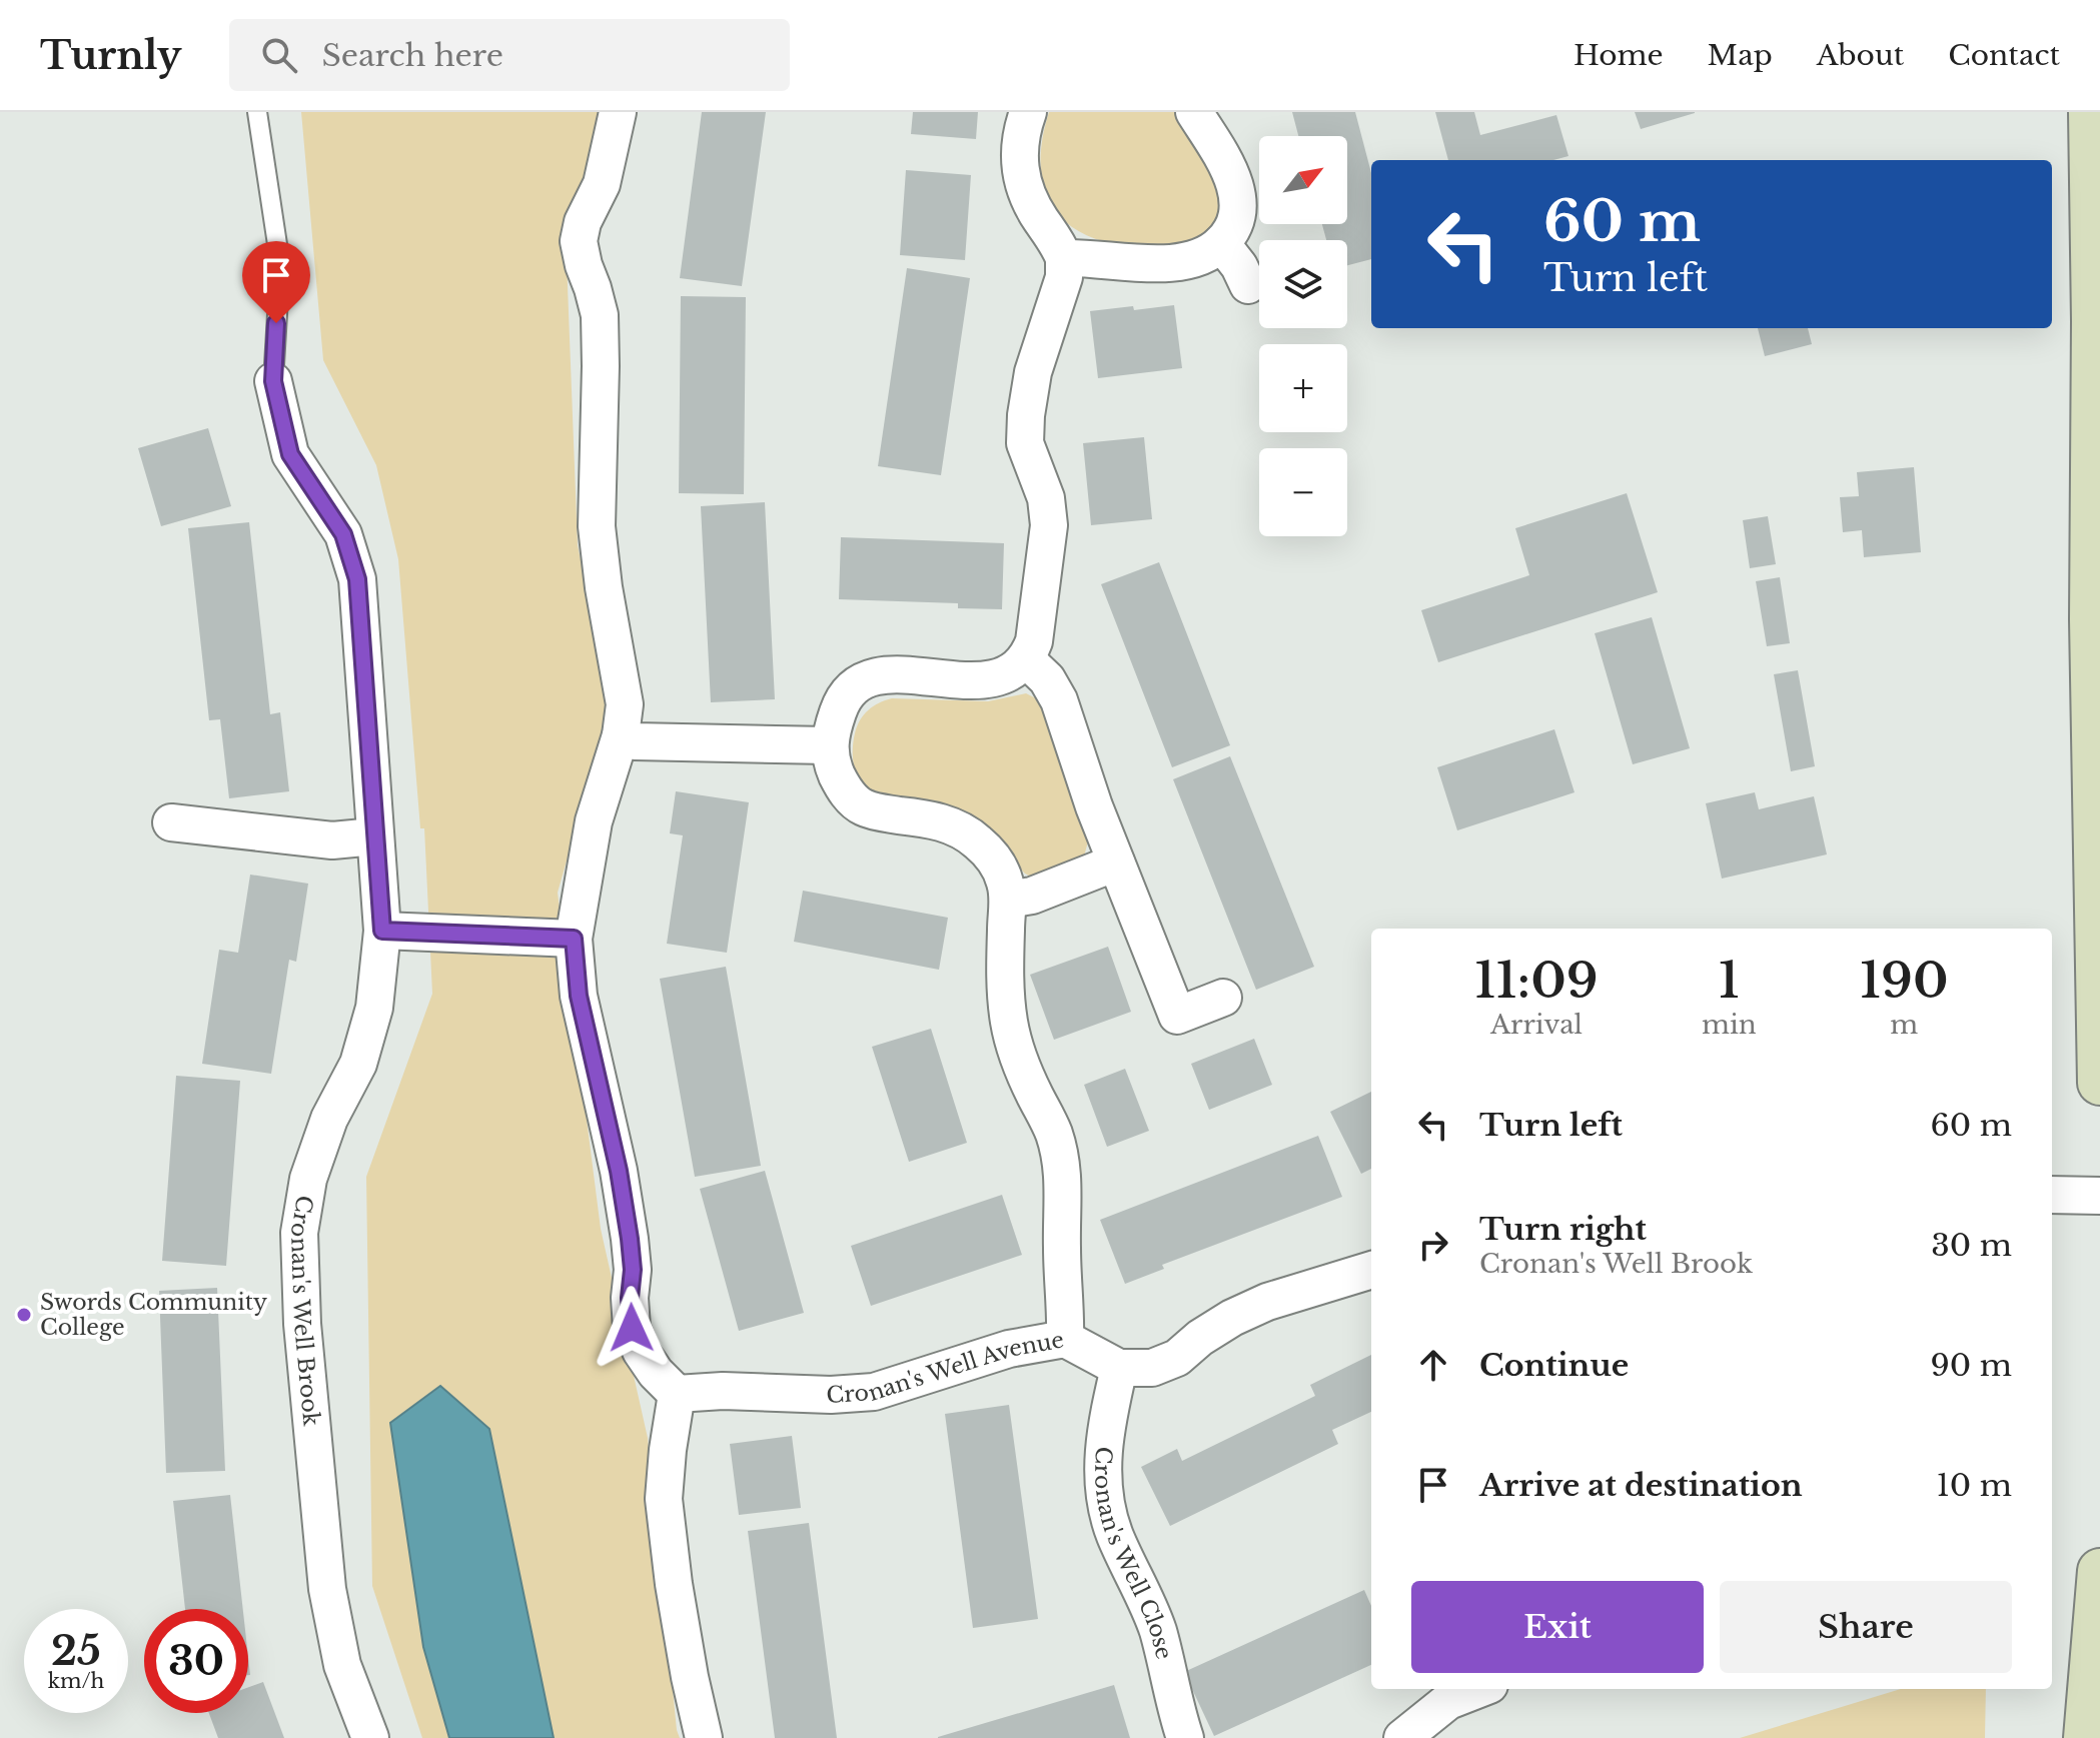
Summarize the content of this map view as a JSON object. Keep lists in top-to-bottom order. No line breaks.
{"streets":{"street":["Cronan's Well Brook","Cronan's Well Avenue","Cronan's Well Close"]},"crossings":[["Cronan's Well Avenue","Cronan's Well Close"]],"places":["Swords Community College"],"north":"top right","page":{"header":"Turnly","search":"Search here","nav":["Home","Map","About","Contact"],"map_buttons":["+","−"],"turn":["60 m","Turn left"],"eta":["11:09","Arrival","1","min","190","m"],"list":[{"name":"Turn left","value":"60 m"},{"name":"Turn right","note":"Cronan's Well Brook","value":"30 m"},{"name":"Continue","value":"90 m"},{"name":"Arrive at destination","value":"10 m"}],"buttons":["Exit","Share"],"speed":"25 km/h","limit":"30"}}
